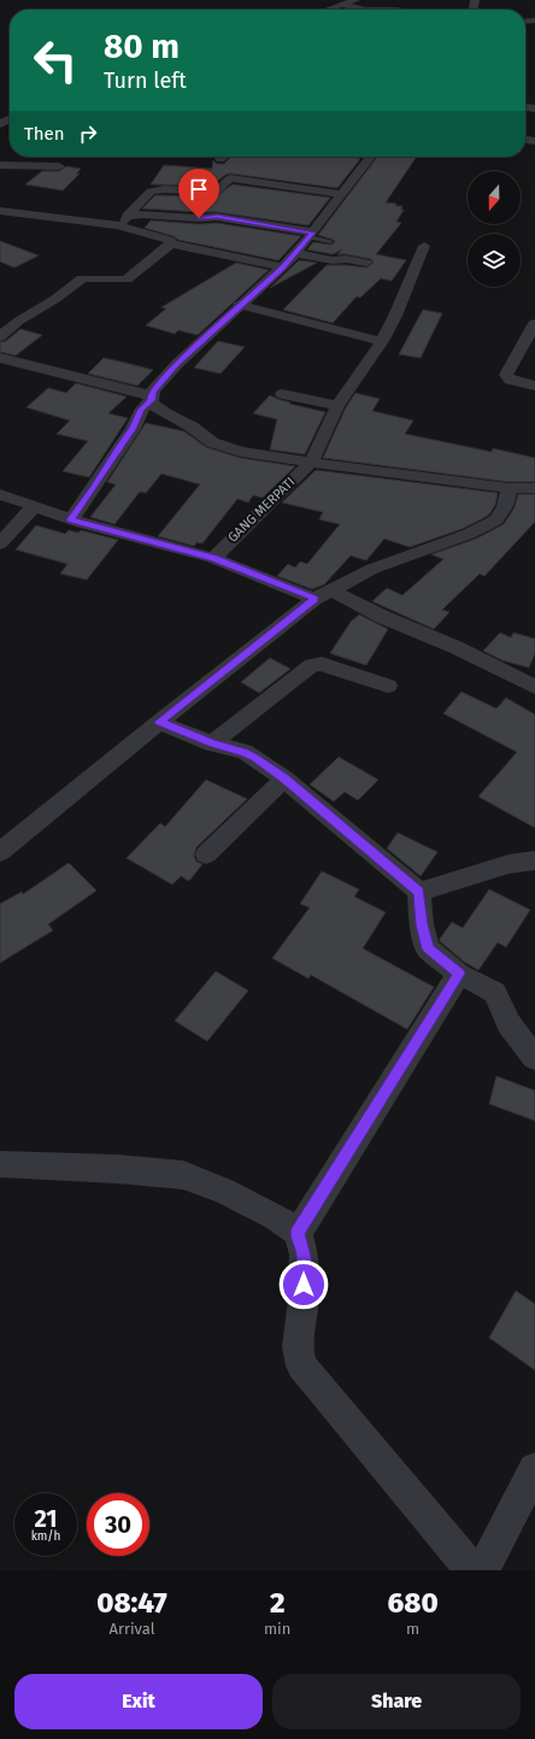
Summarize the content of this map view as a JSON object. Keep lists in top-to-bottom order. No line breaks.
{"streets":{"street":["GANG MERPATI"]},"north":"bottom","page":{"turn":["80 m","Turn left"],"then":"Then","speed":"21 km/h","limit":"30","eta":["08:47","Arrival","2","min","680","m"],"buttons":["Exit","Share"]}}
